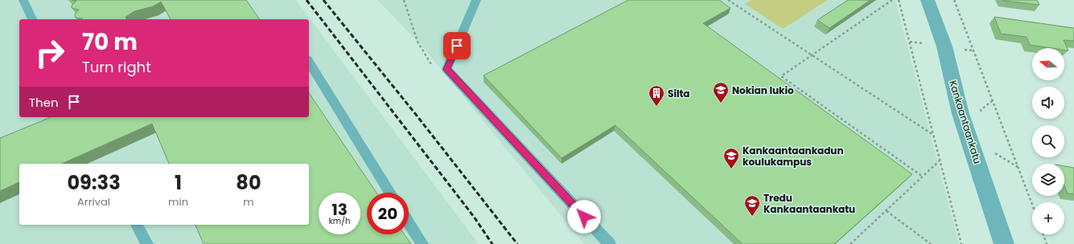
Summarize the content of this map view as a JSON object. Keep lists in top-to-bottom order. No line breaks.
{"streets":{"street":["Kankaantaankatu"]},"places":{"school or university":["Nokian lukio","Kankaantaankadun koulukampus","Tredu Kankaantaankatu"],"building":["Silta"]},"north":"left","page":{"turn":["70 m","Turn right"],"map_buttons":"+","then":"Then","eta":["09:33","Arrival","1","min","80","m"],"speed":"13 km/h","limit":"20"}}
